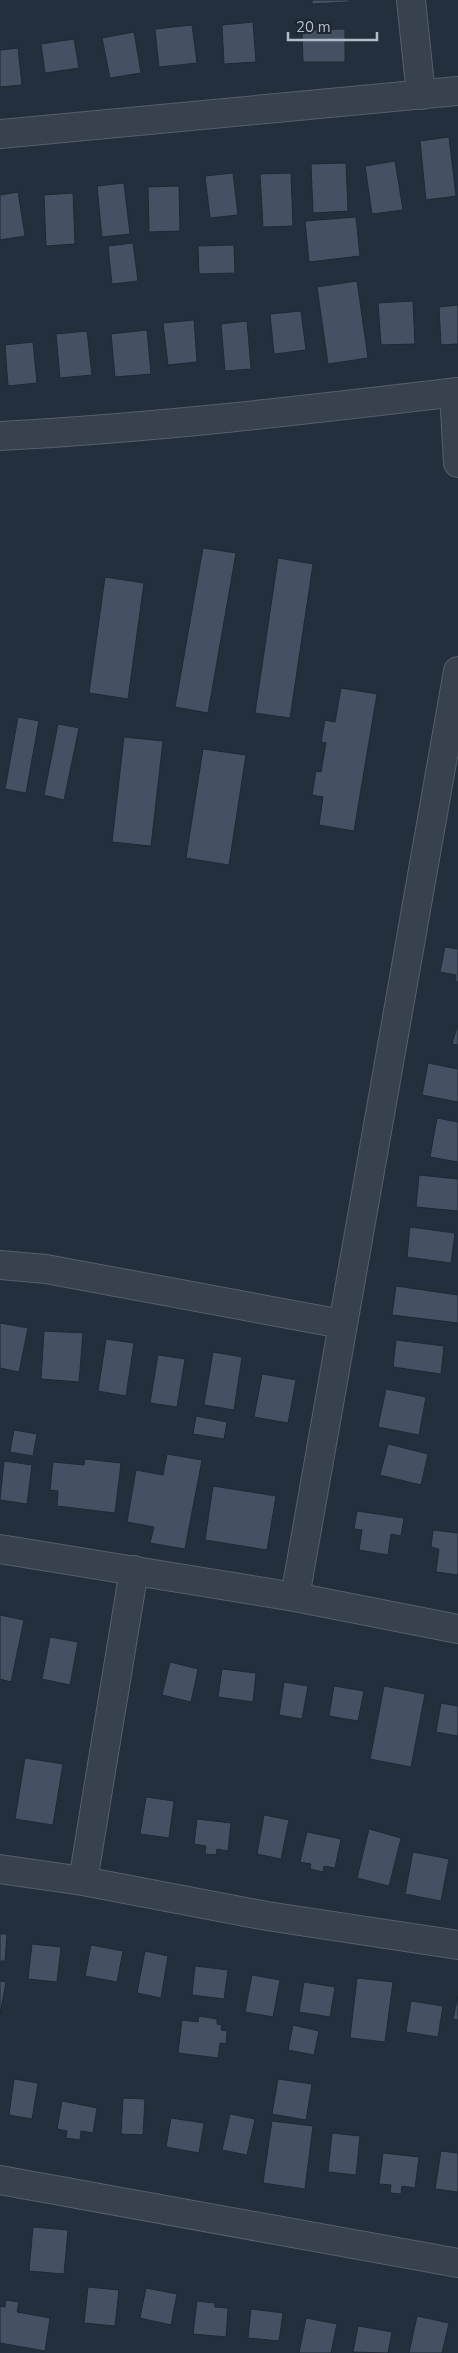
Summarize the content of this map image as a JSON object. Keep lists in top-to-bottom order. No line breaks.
{"scale_bar":"20 m"}
